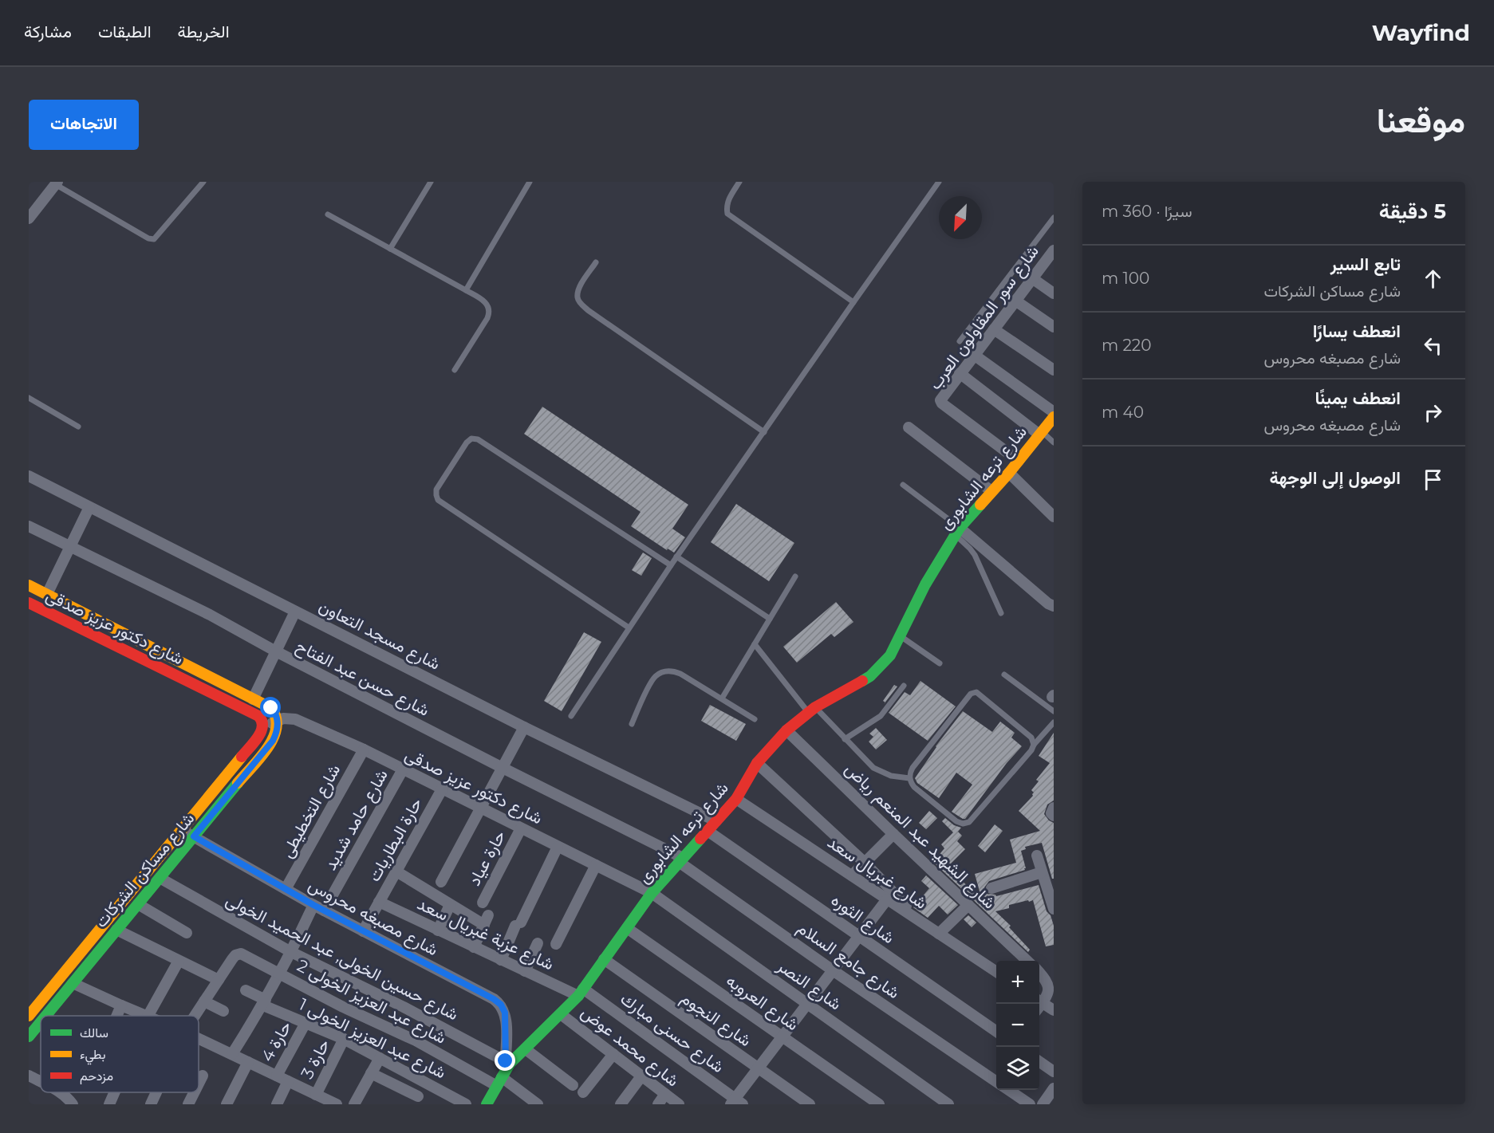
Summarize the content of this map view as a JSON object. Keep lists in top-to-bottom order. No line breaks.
{"streets":{"street":["شارع سور المقاولون العرب","شارع ترعه الشابورى","شارع دكتور عزيز صدقى","شارع مسجد التعاون","شارع حسن عبد الفتاح","شارع التخطيطى","شارع حامد شديد","شارع الشهيد عبد المنعم رياض","حارة البطاريات","حارة عياد","شارع مساكن الشركات","شارع غبريال سعد","شارع مصبغه محروس","شارع الثوره","شارع عزبة غبريال سعد","شارع حسين الخولى, عبد الحميد الخولى","شارع جامع السلام","شارع النصر","شارع عبد العزيز الخولى 2","شارع العروبه","شارع النجوم","شارع حسنى مبارك","شارع عبد العزيز الخولى 1","حارة 4","شارع محمد عوض","حارة 3"]},"crossings":[["شارع سور المقاولون العرب","شارع ترعه الشابورى"],["شارع ترعه الشابورى","شارع دكتور عزيز صدقى"],["شارع ترعه الشابورى","شارع مسجد التعاون"],["شارع ترعه الشابورى","شارع حسن عبد الفتاح"],["شارع ترعه الشابورى","شارع الشهيد عبد المنعم رياض"],["شارع ترعه الشابورى","شارع غبريال سعد"],["شارع ترعه الشابورى","شارع مصبغه محروس"],["شارع ترعه الشابورى","شارع الثوره"],["شارع ترعه الشابورى","شارع عزبة غبريال سعد"],["شارع ترعه الشابورى","شارع حسين الخولى, عبد الحميد الخولى"],["شارع ترعه الشابورى","شارع جامع السلام"],["شارع ترعه الشابورى","شارع النصر"],["شارع ترعه الشابورى","شارع عبد العزيز الخولى 2"],["شارع ترعه الشابورى","شارع العروبه"],["شارع ترعه الشابورى","شارع النجوم"],["شارع ترعه الشابورى","شارع حسنى مبارك"],["شارع ترعه الشابورى","شارع محمد عوض"],["شارع دكتور عزيز صدقى","شارع التخطيطى"],["شارع دكتور عزيز صدقى","شارع حامد شديد"],["شارع دكتور عزيز صدقى","حارة البطاريات"],["شارع دكتور عزيز صدقى","حارة عياد"],["شارع دكتور عزيز صدقى","شارع مساكن الشركات"],["شارع دكتور عزيز صدقى","شارع النصر"],["شارع حسن عبد الفتاح","شارع جامع السلام"],["شارع التخطيطى","شارع مصبغه محروس"],["شارع حامد شديد","شارع مصبغه محروس"],["حارة البطاريات","شارع مصبغه محروس"],["حارة البطاريات","شارع عزبة غبريال سعد"],["شارع مساكن الشركات","شارع مصبغه محروس"],["شارع مساكن الشركات","شارع حسين الخولى, عبد الحميد الخولى"],["شارع مصبغه محروس","شارع حسين الخولى, عبد الحميد الخولى"],["شارع عزبة غبريال سعد","شارع حسنى مبارك"],["شارع عبد العزيز الخولى 1","حارة 4"],["شارع عبد العزيز الخولى 1","حارة 3"]],"legend":["سالك","بطيء","مزدحم"],"north":"bottom left","page":{"header":"Wayfind","nav":["الخريطة","الطبقات","مشاركة"],"title":"موقعنا","buttons":"الاتجاهات","heading":["5 دقيقة","سيرًا · 360 m"],"list":[["تابع السير","شارع مساكن الشركات","100 m"],["انعطف يسارًا","شارع مصبغه محروس","220 m"],["انعطف يمينًا","شارع مصبغه محروس","40 m"],"الوصول إلى الوجهة"],"map_buttons":["+","−"]}}
